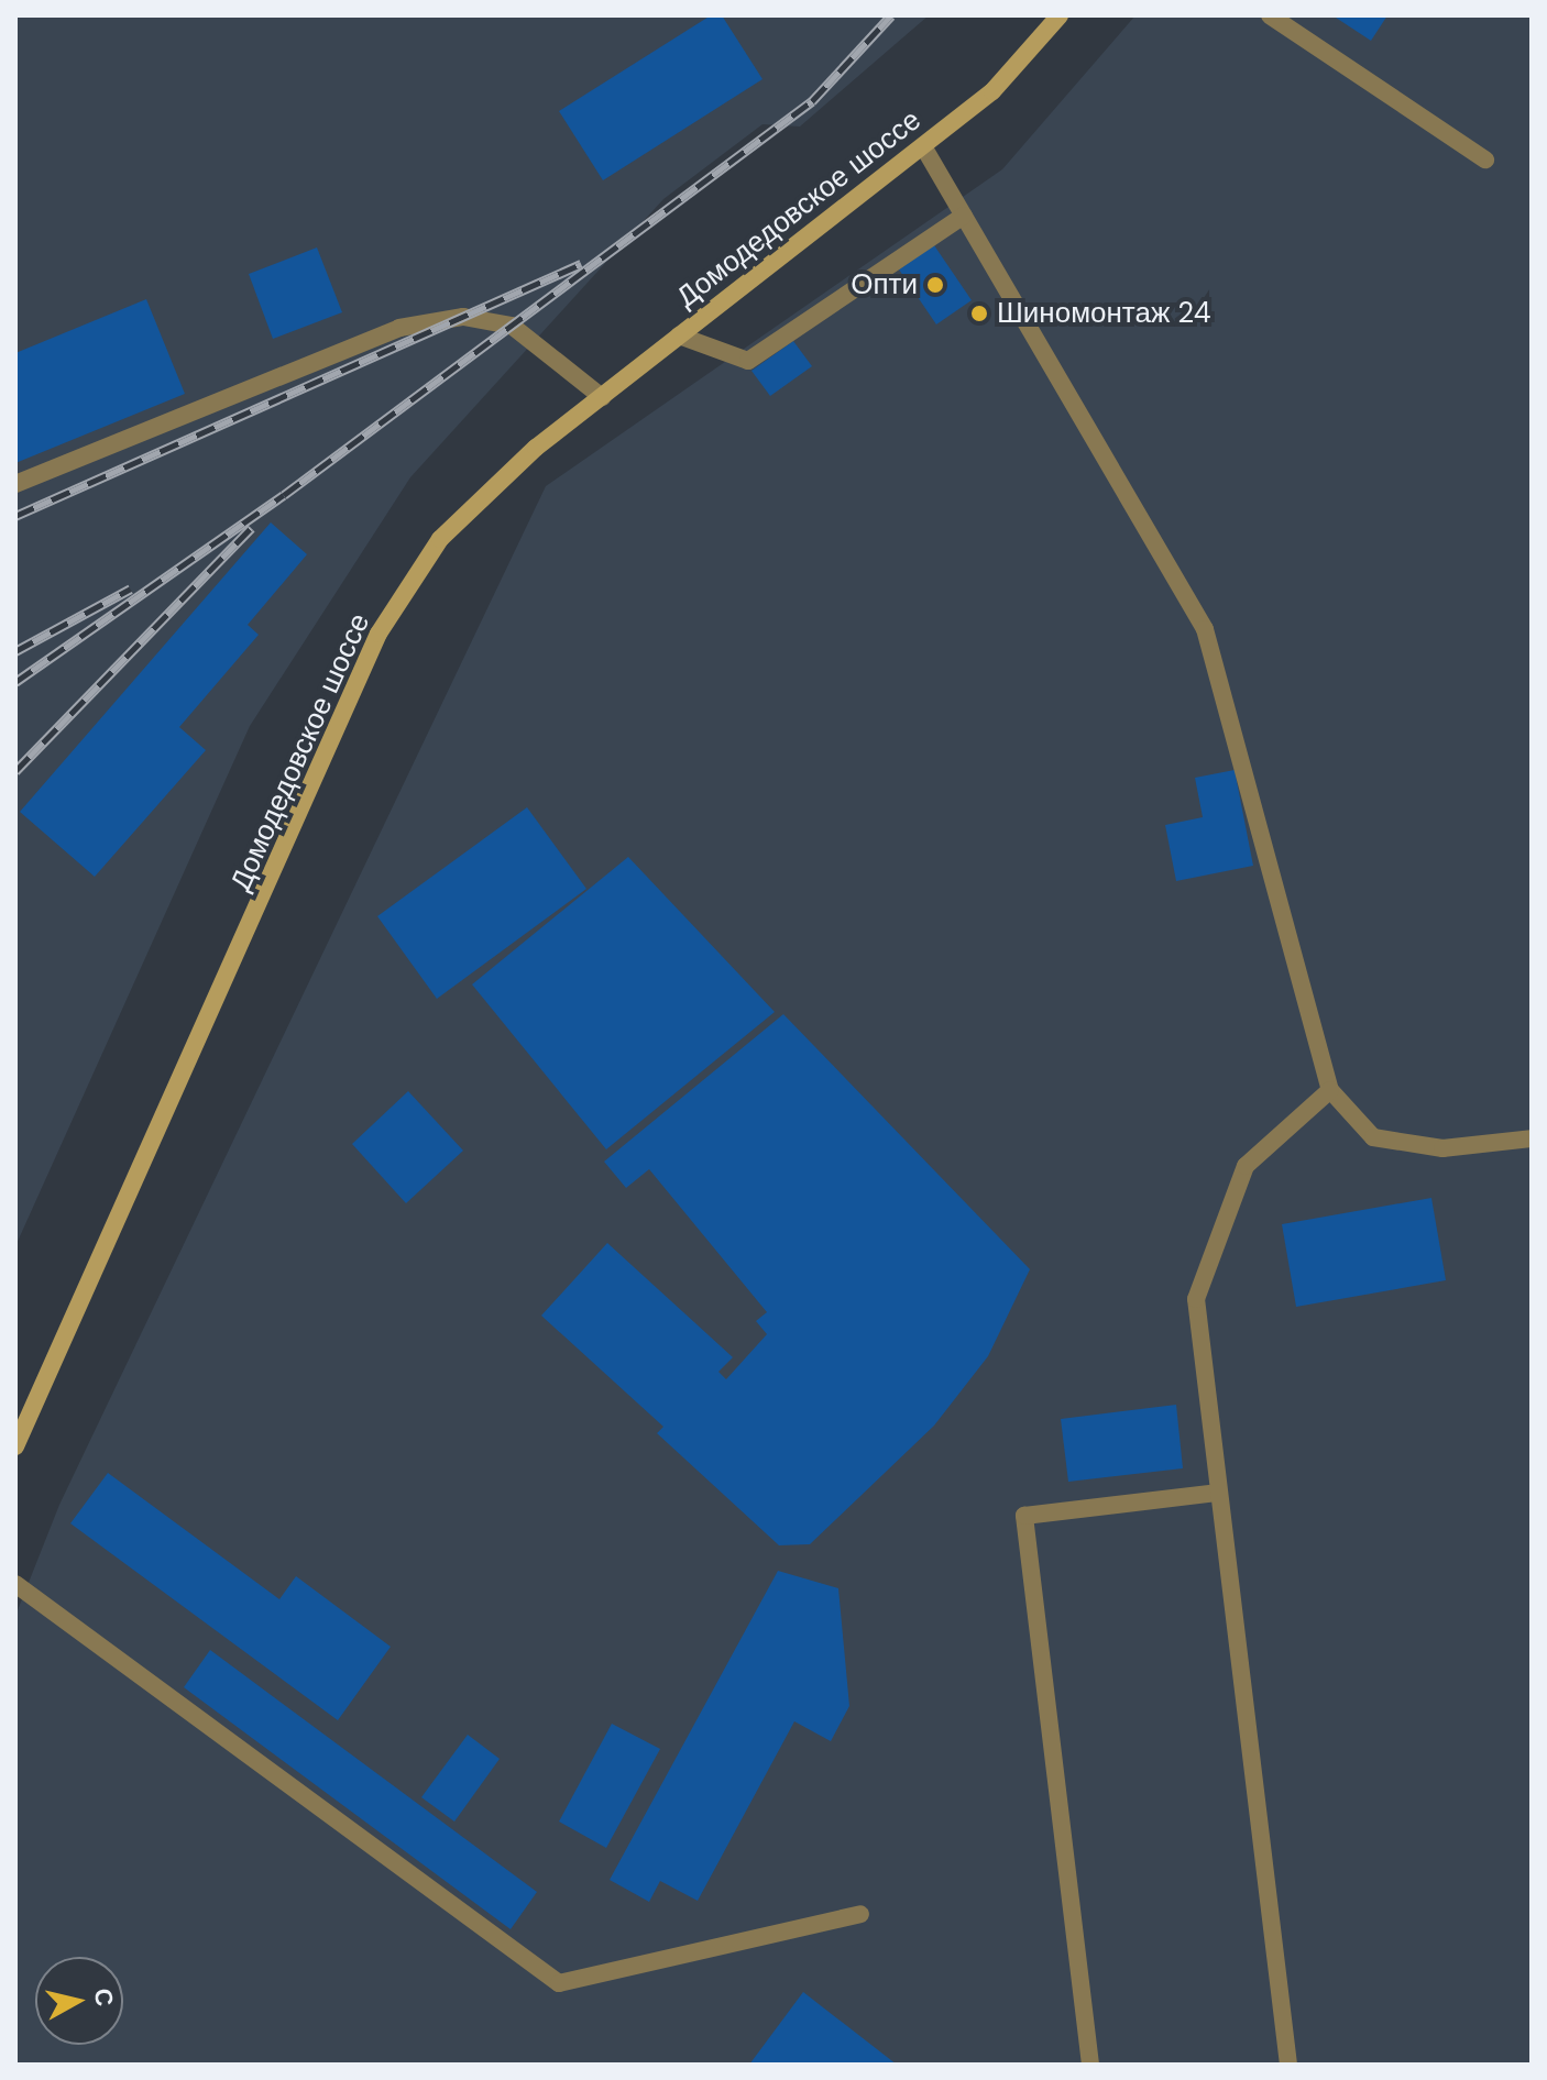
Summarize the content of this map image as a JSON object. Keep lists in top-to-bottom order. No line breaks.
{"streets":{"main road":["Домодедовское шоссе"]},"places":["Опти","Шиномонтаж 24"],"north":"right"}
